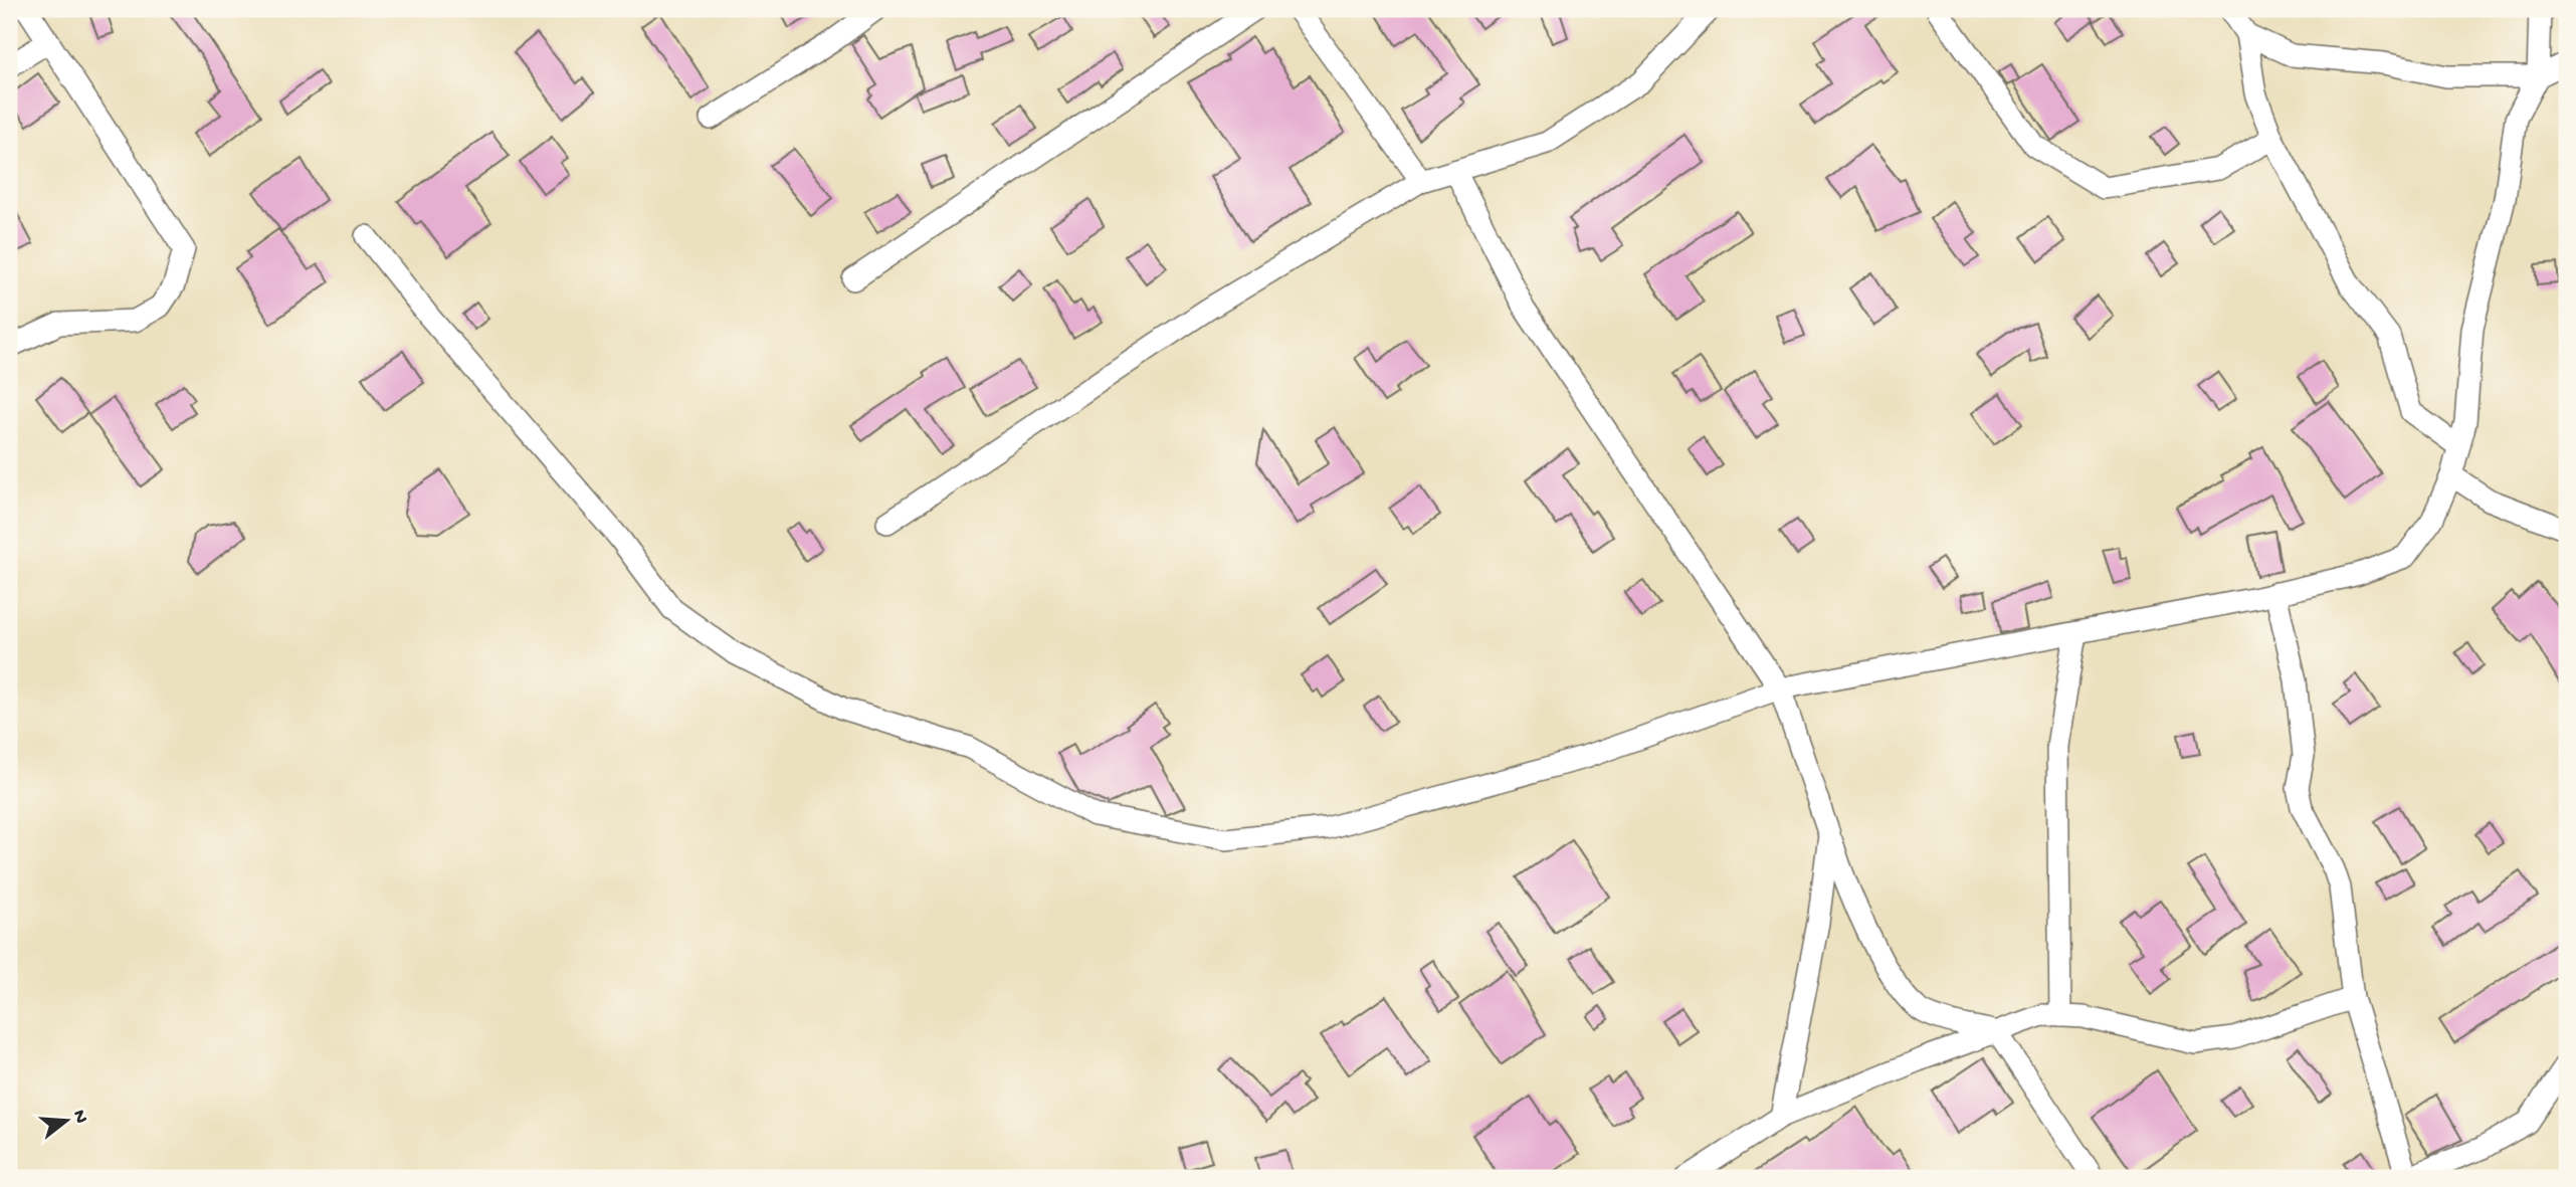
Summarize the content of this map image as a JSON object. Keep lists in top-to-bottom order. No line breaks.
{"north":"right"}
